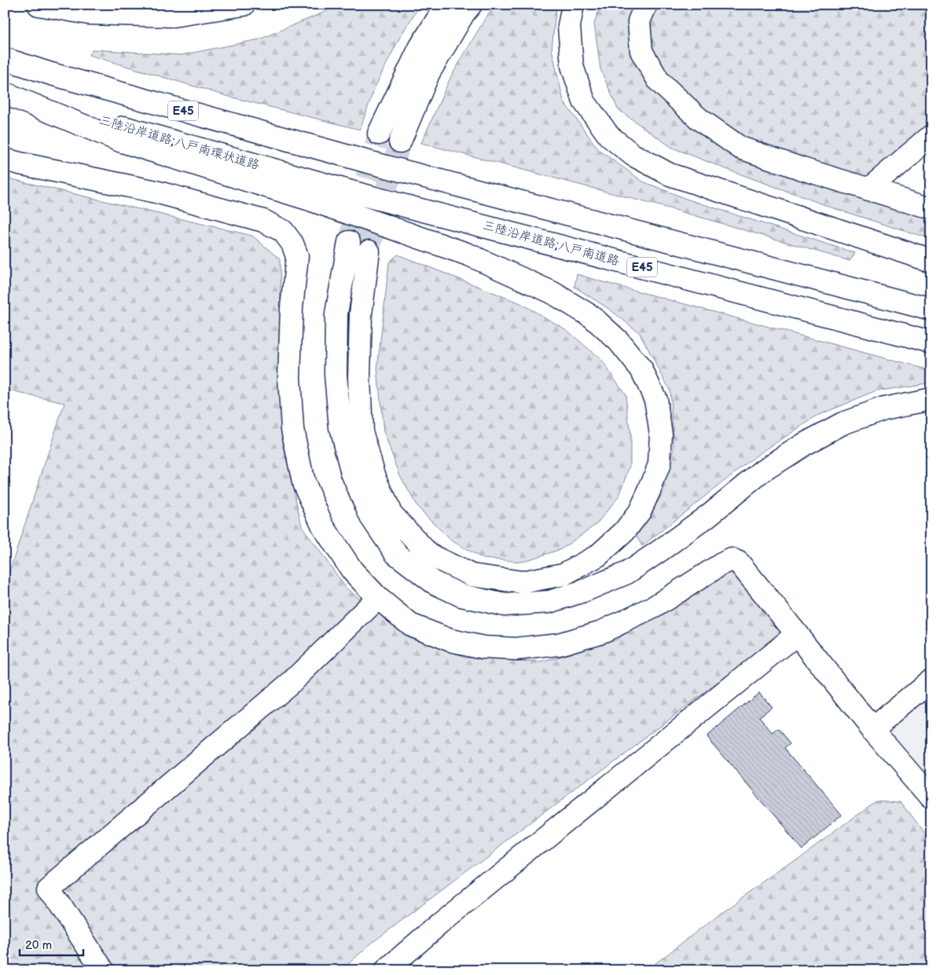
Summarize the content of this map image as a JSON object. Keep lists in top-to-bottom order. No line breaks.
{"streets":{"main road":["E45","三陸沿岸道路;八戸南環状道路","三陸沿岸道路;八戸南道路"]},"crossings":[["三陸沿岸道路;八戸南環状道路","三陸沿岸道路;八戸南道路"]],"scale_bar":"20 m"}
